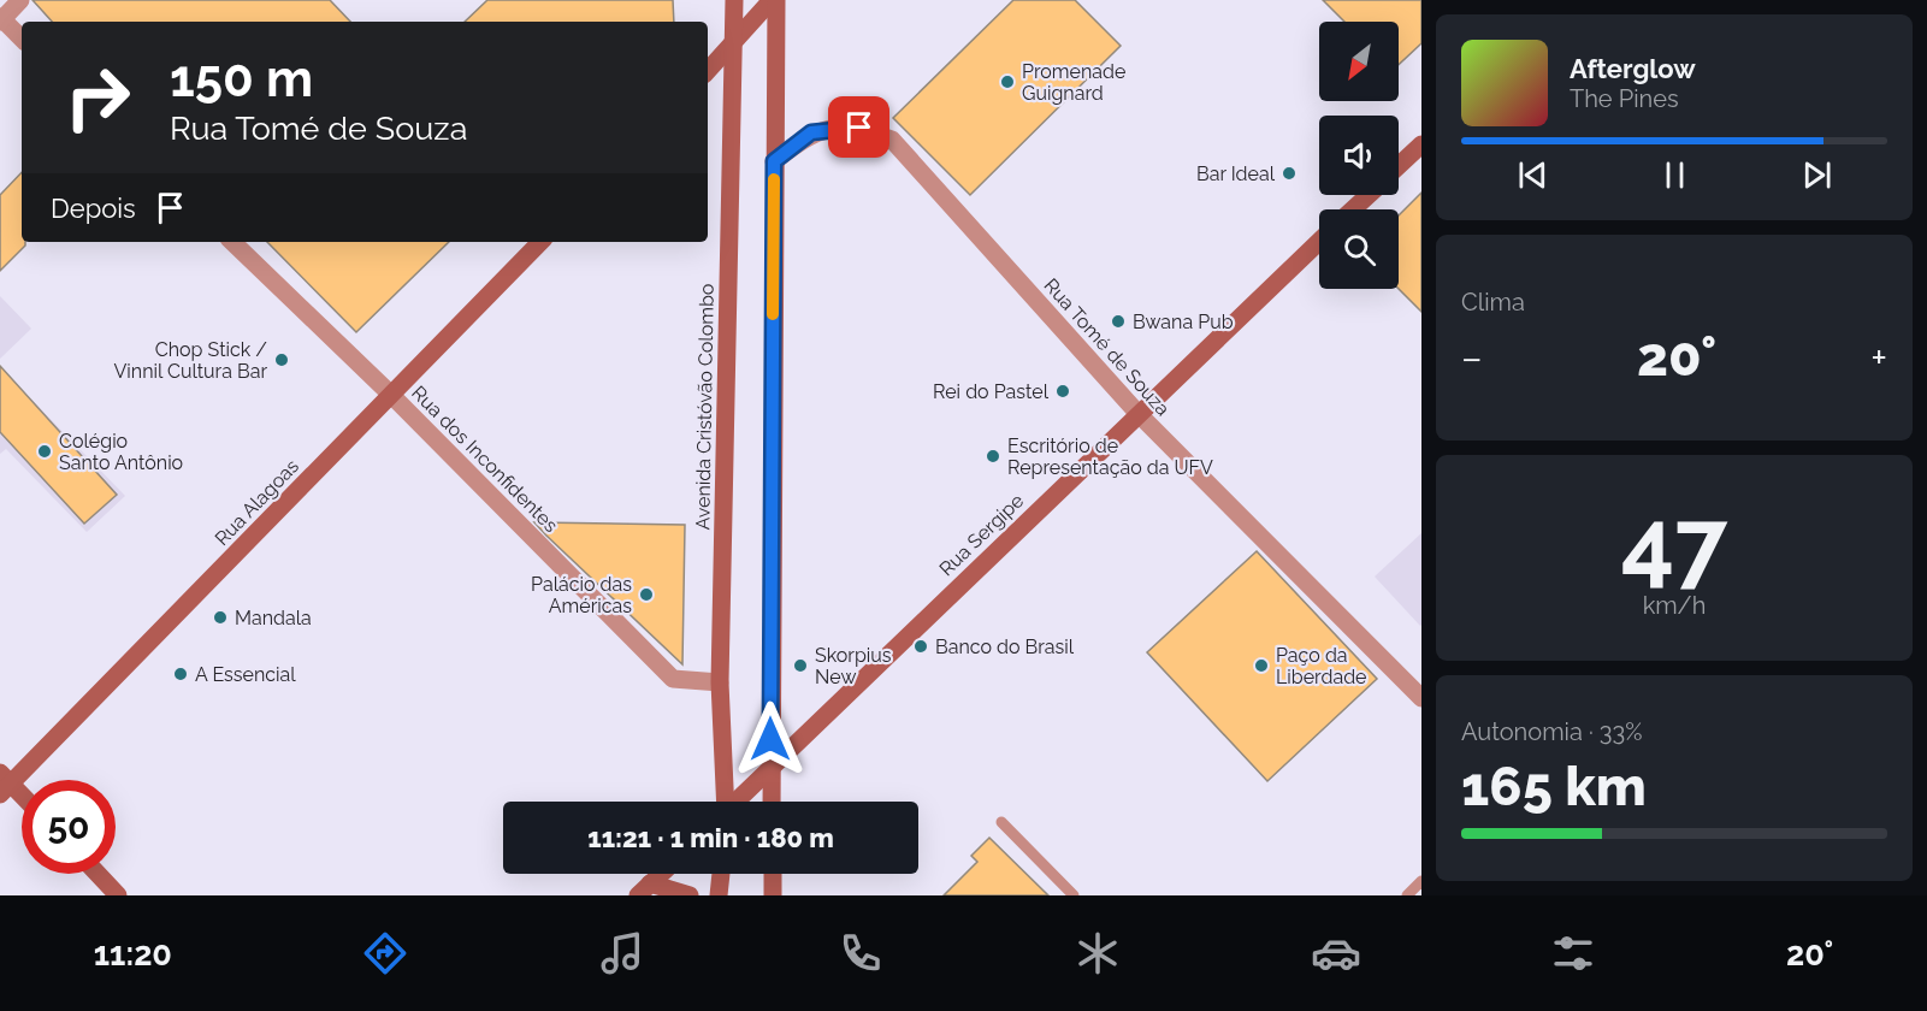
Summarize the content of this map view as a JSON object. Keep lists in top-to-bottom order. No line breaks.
{"streets":{"street":["Rua Tomé de Souza","Avenida Cristóvão Colombo","Rua dos Inconfidentes","Rua Alagoas","Rua Sergipe"]},"crossings":[["Rua Tomé de Souza","Rua Sergipe"],["Avenida Cristóvão Colombo","Rua dos Inconfidentes"],["Rua dos Inconfidentes","Rua Alagoas"]],"places":["Promenade Guignard","Bar Ideal","Bwana Pub","Chop Stick / Vinnil Cultura Bar","Rei do Pastel","Colégio Santo Antônio","Escritório de Representação da UFV","Palácio das Américas","Mandala","Banco do Brasil","Skorpius New","Paço da Liberdade","A Essencial"],"north":"bottom left","page":{"turn":["150 m","Rua Tomé de Souza"],"song":["Afterglow","The Pines"],"then":"Depois","tile":["Clima",["47","km/h"],["Autonomia · 33%","165 km"]],"heat":["−","20°","+"],"limit":"50","trip":"11:21 · 1 min · 180 m","tabs":["11:20","20°"]}}
